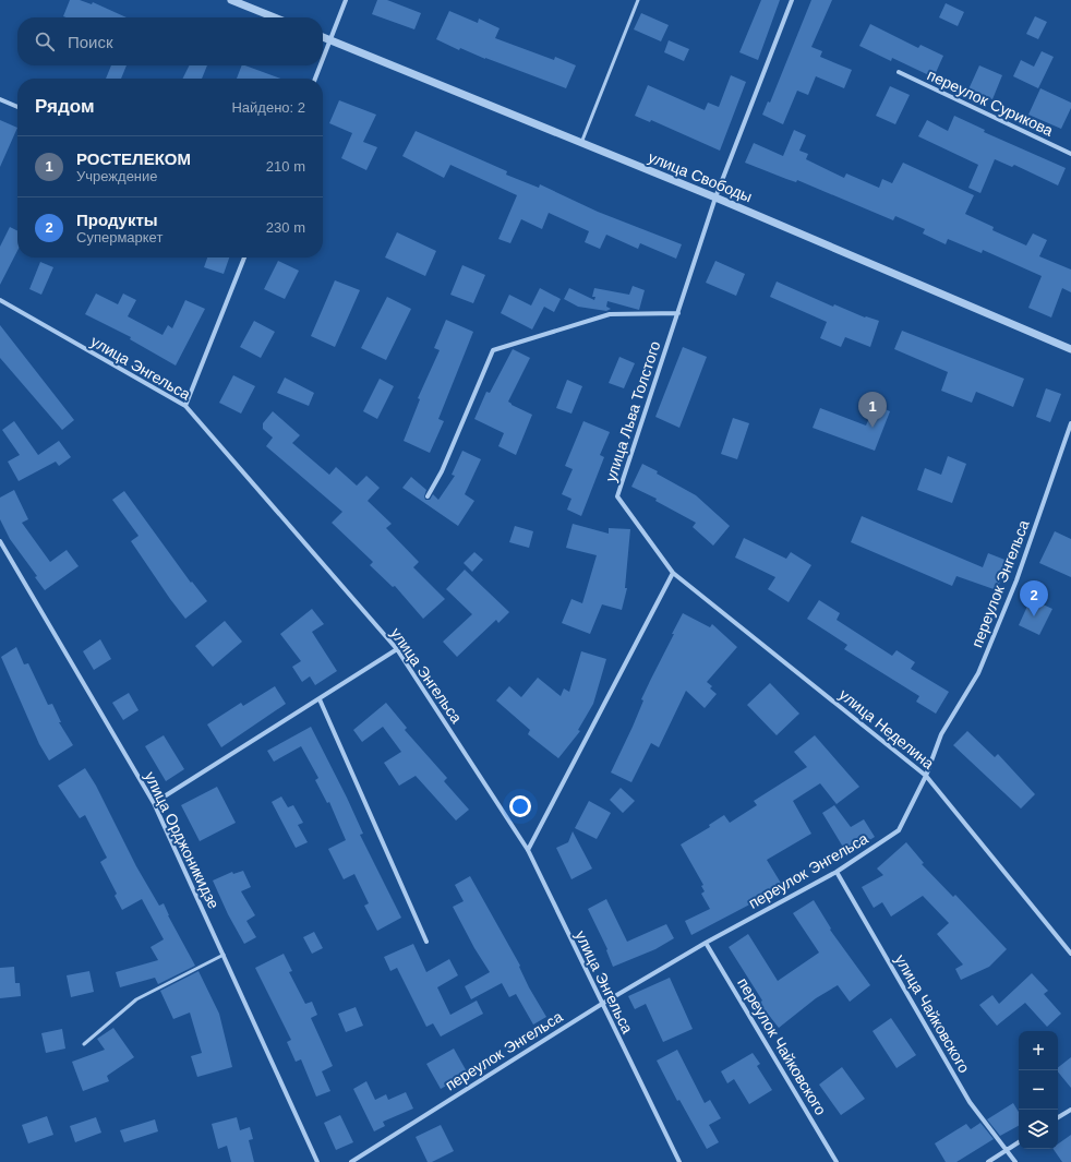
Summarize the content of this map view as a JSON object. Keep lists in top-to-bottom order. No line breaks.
{"streets":{"street":["переулок Сурикова","улица Свободы","улица Энгельса","улица Льва Толстого","переулок Энгельса","улица Неделина","улица Орджоникидзе","улица Чайковского","переулок Чайковского"]},"crossings":[["улица Свободы","улица Льва Толстого"],["улица Энгельса","переулок Энгельса"],["улица Льва Толстого","улица Неделина"],["переулок Энгельса","улица Неделина"],["переулок Энгельса","улица Чайковского"],["переулок Энгельса","переулок Чайковского"]],"page":{"search":"Поиск","heading":["Рядом","Найдено: 2"],"list":[{"mark":"1","name":"РОСТЕЛЕКОМ","note":"Учреждение","value":"210 m"},{"mark":"2","name":"Продукты","note":"Супермаркет","value":"230 m"}],"pins":["1","2"],"map_buttons":["+","−"]}}
